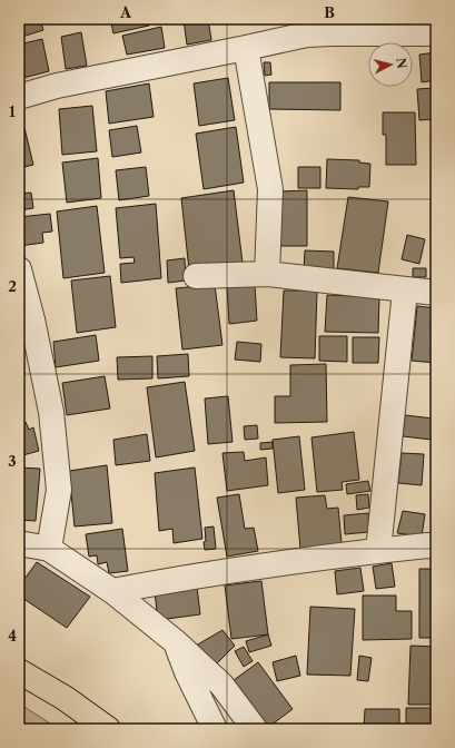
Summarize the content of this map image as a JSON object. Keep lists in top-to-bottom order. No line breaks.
{"north":"right","grid":{"columns":["A","B"],"rows":["1","2","3","4"]}}
